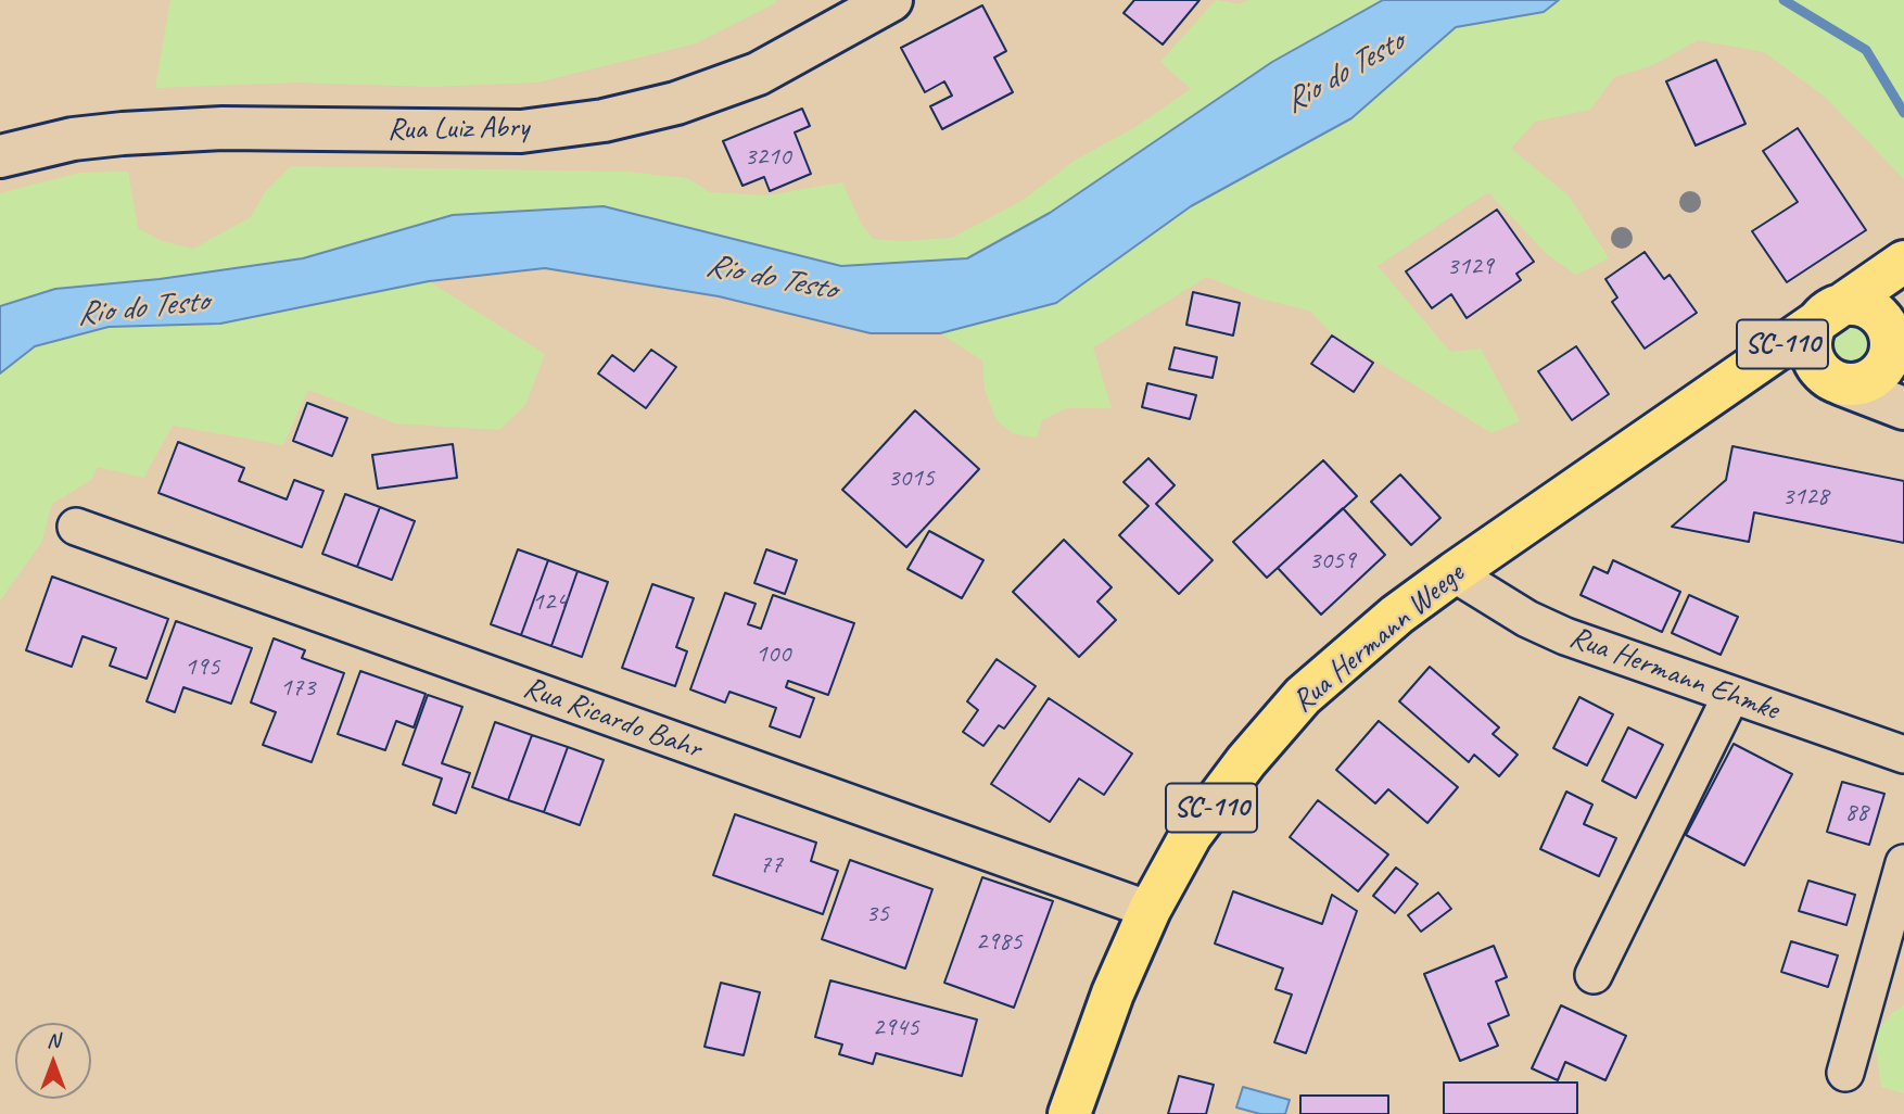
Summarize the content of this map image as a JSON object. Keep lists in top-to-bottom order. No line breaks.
{"streets":{"main road":["SC-110","Rua Hermann Weege"],"street":["Rua Luiz Abry","Rua Hermann Ehmke","Rua Ricardo Bahr"]},"crossings":[["SC-110","Rua Hermann Weege"],["Rua Hermann Weege","Rua Hermann Ehmke"],["Rua Hermann Weege","Rua Ricardo Bahr"]],"water":["Rio do Testo"],"house_numbers":["3210","3129","3015","3128","3059","124","100","195","173","88","77","35","2985","2945"],"north":"top"}
